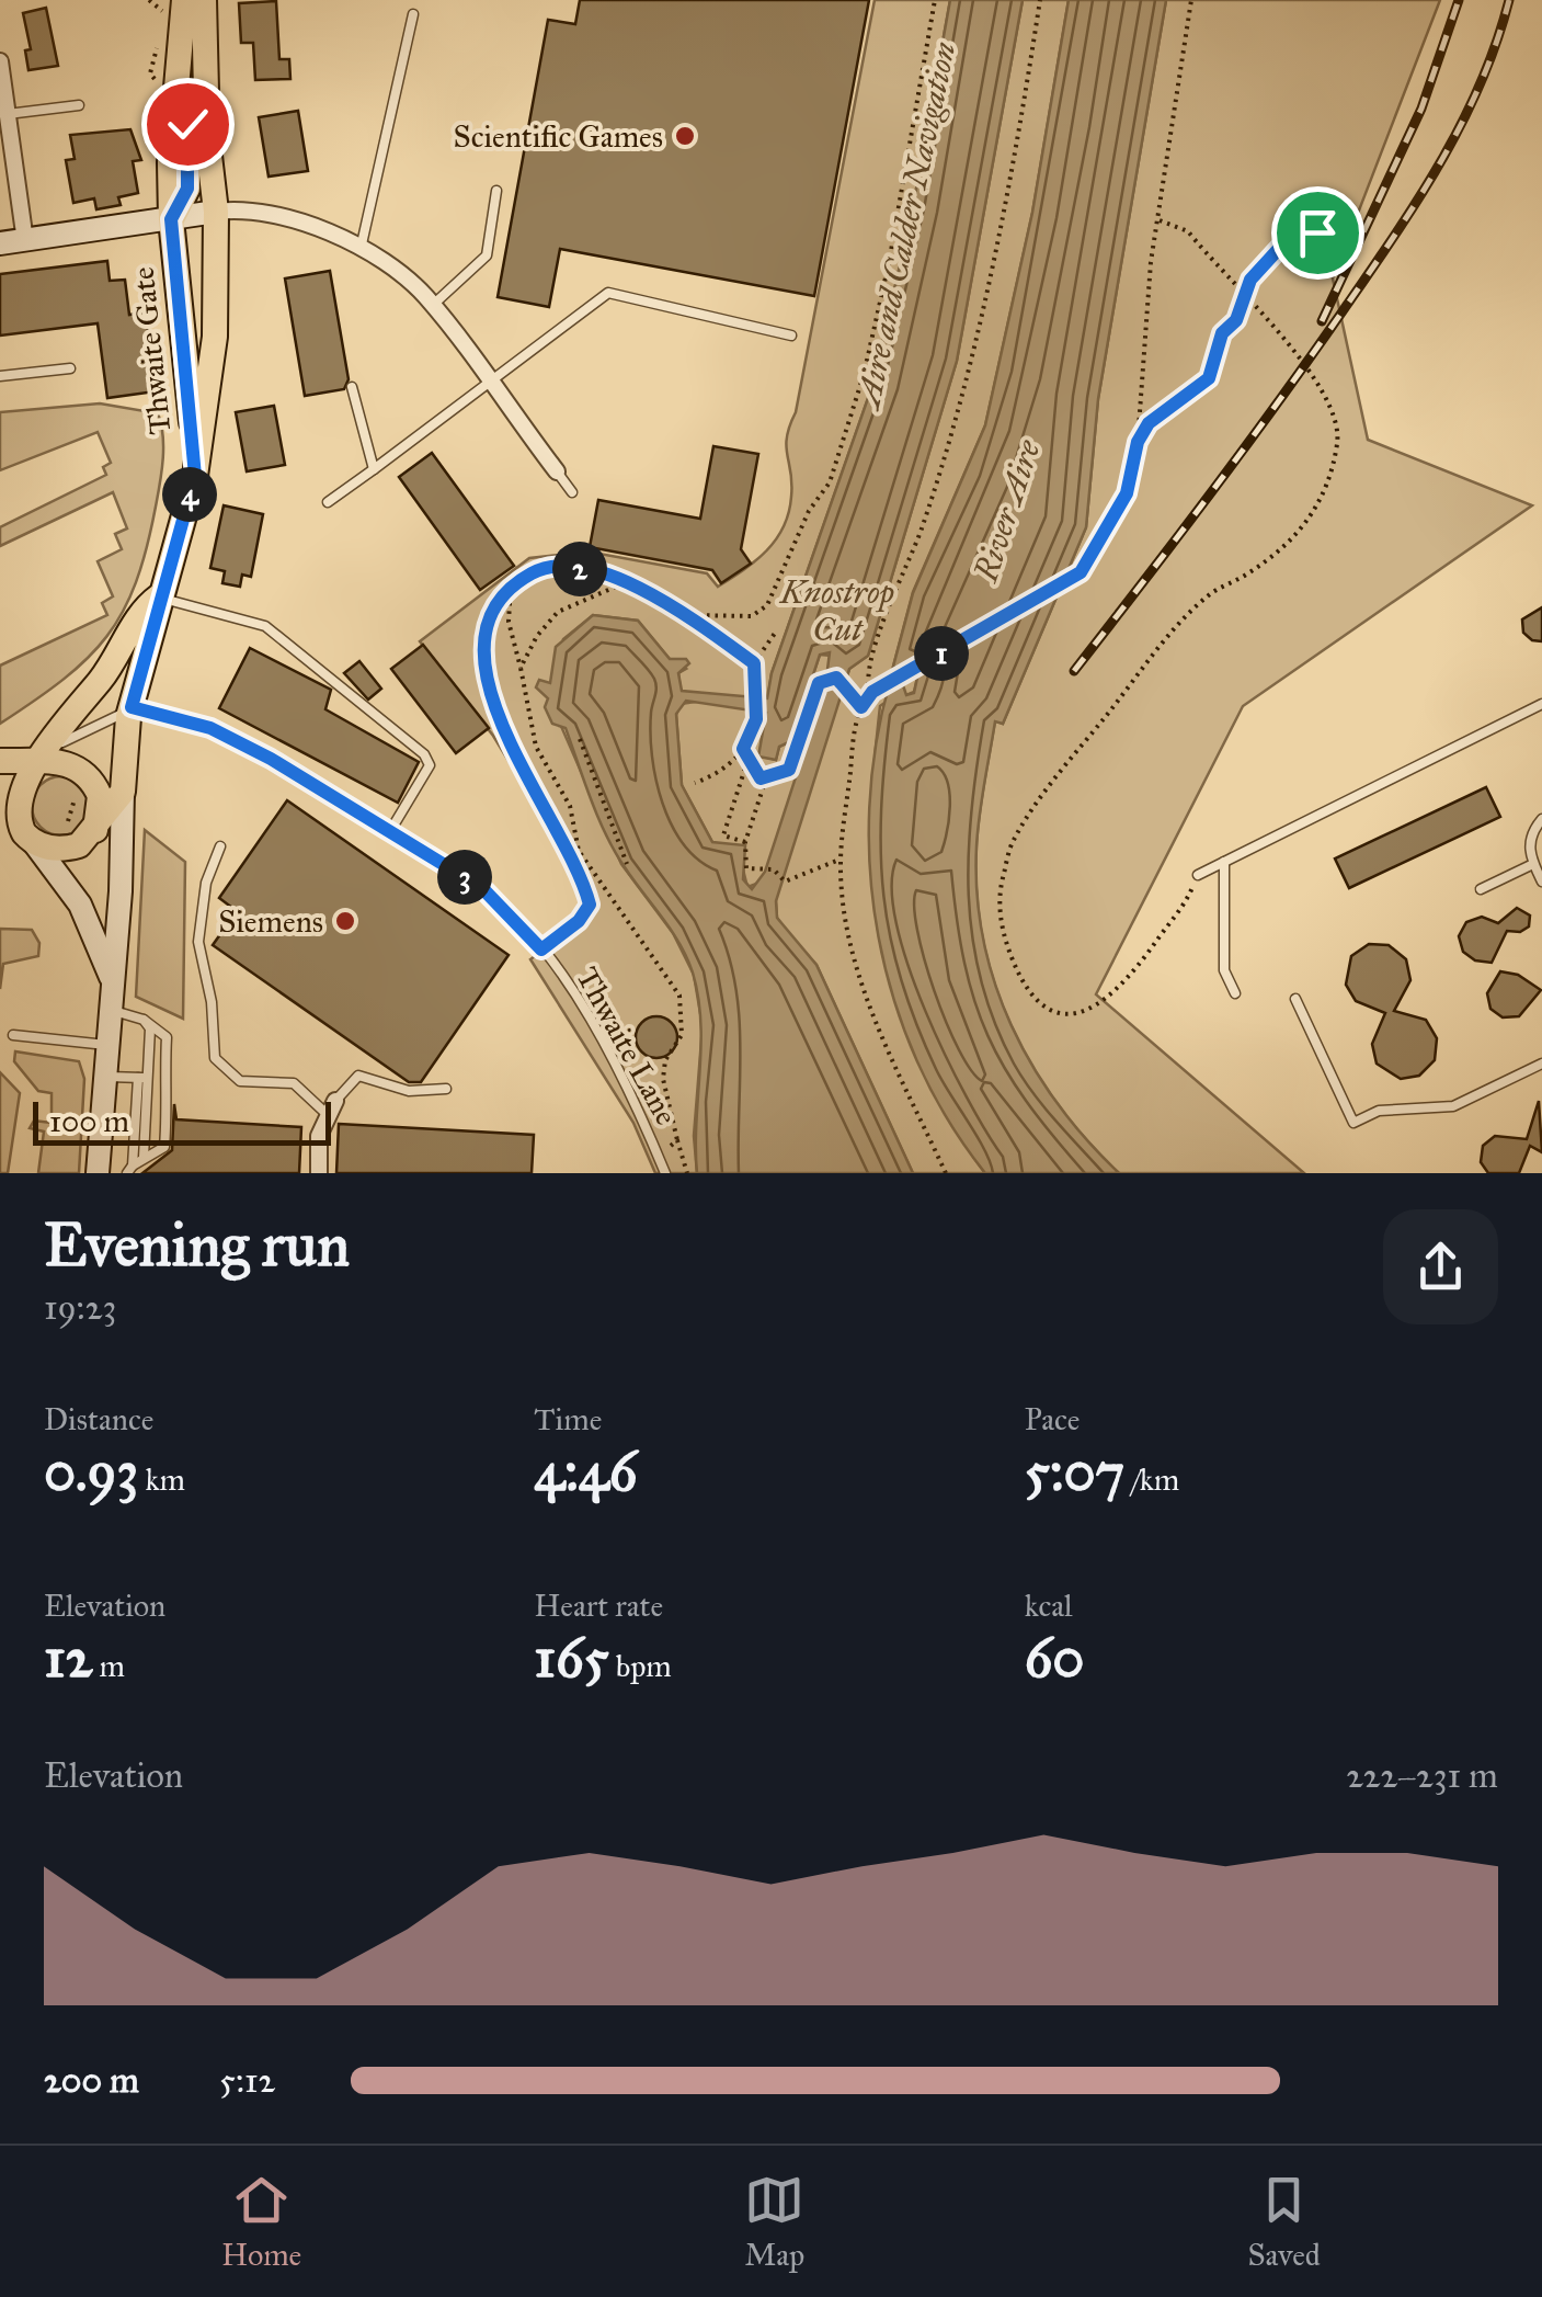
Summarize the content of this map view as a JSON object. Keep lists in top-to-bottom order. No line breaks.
{"streets":{"main road":["Thwaite Gate"],"lane":["Thwaite Lane"]},"crossings":[["Thwaite Gate","Thwaite Lane"]],"water":["Aire and Calder Navigation","River Aire","Knostrop Cut"],"places":["Scientific Games","Siemens"],"scale_bar":"100 m","page":{"pins":["4","2","1","3"],"scale":"100 m","heading":["Evening run","19:23"],"stats":[["Distance","0.93 km"],["Time","4:46"],["Pace","5:07 /km"],["Elevation","12 m"],["Heart rate","165 bpm"],["kcal","60"]],"chart":["Elevation","222–231 m"],"list":[{"name":"200 m","note":"5:12"}],"tabs":["Home","Map","Saved"]}}
